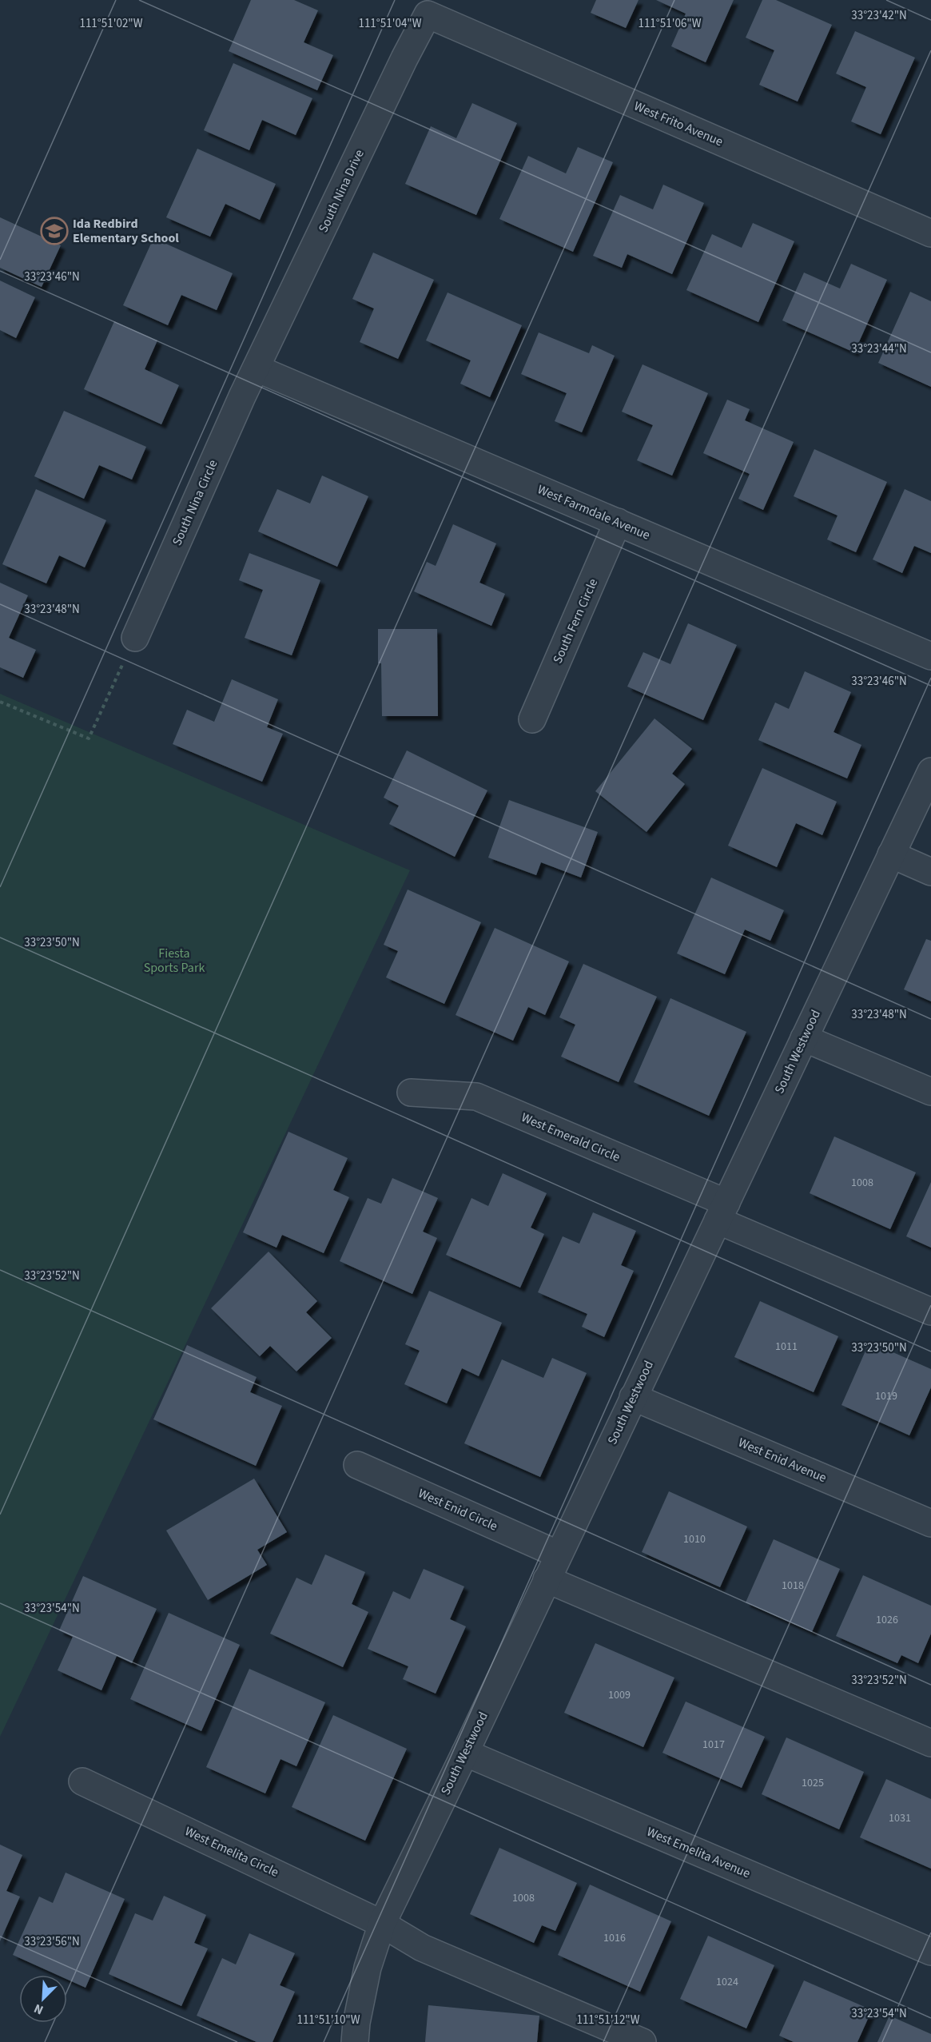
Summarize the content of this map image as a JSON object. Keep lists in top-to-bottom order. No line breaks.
{"streets":{"street":["West Frito Avenue","South Nina Drive","South Nina Circle","West Farmdale Avenue","South Fern Circle","South Westwood","West Emerald Circle","West Enid Avenue","West Enid Circle","West Emelita Circle","West Emelita Avenue"]},"crossings":[["West Frito Avenue","South Nina Drive"],["South Nina Drive","South Nina Circle"],["South Nina Drive","West Farmdale Avenue"],["South Nina Circle","West Farmdale Avenue"],["West Farmdale Avenue","South Fern Circle"],["South Westwood","West Emerald Circle"],["South Westwood","West Enid Avenue"],["South Westwood","West Enid Circle"],["South Westwood","West Emelita Circle"],["South Westwood","West Emelita Avenue"]],"parks":["Fiesta Sports Park"],"places":{"school or university":["Ida Redbird Elementary School"]},"house_numbers":["1008","1011","1019","1010","1018","1026","1009","1017","1025","1031","1008","1016","1024"],"north":"bottom left","coordinates":["33°23'42\"N","111°51'04\"W","111°51'06\"W","111°51'02\"W","33°23'46\"N","33°23'44\"N","33°23'48\"N","33°23'50\"N","33°23'52\"N","33°23'54\"N","33°23'56\"N","111°51'10\"W","111°51'12\"W"]}
